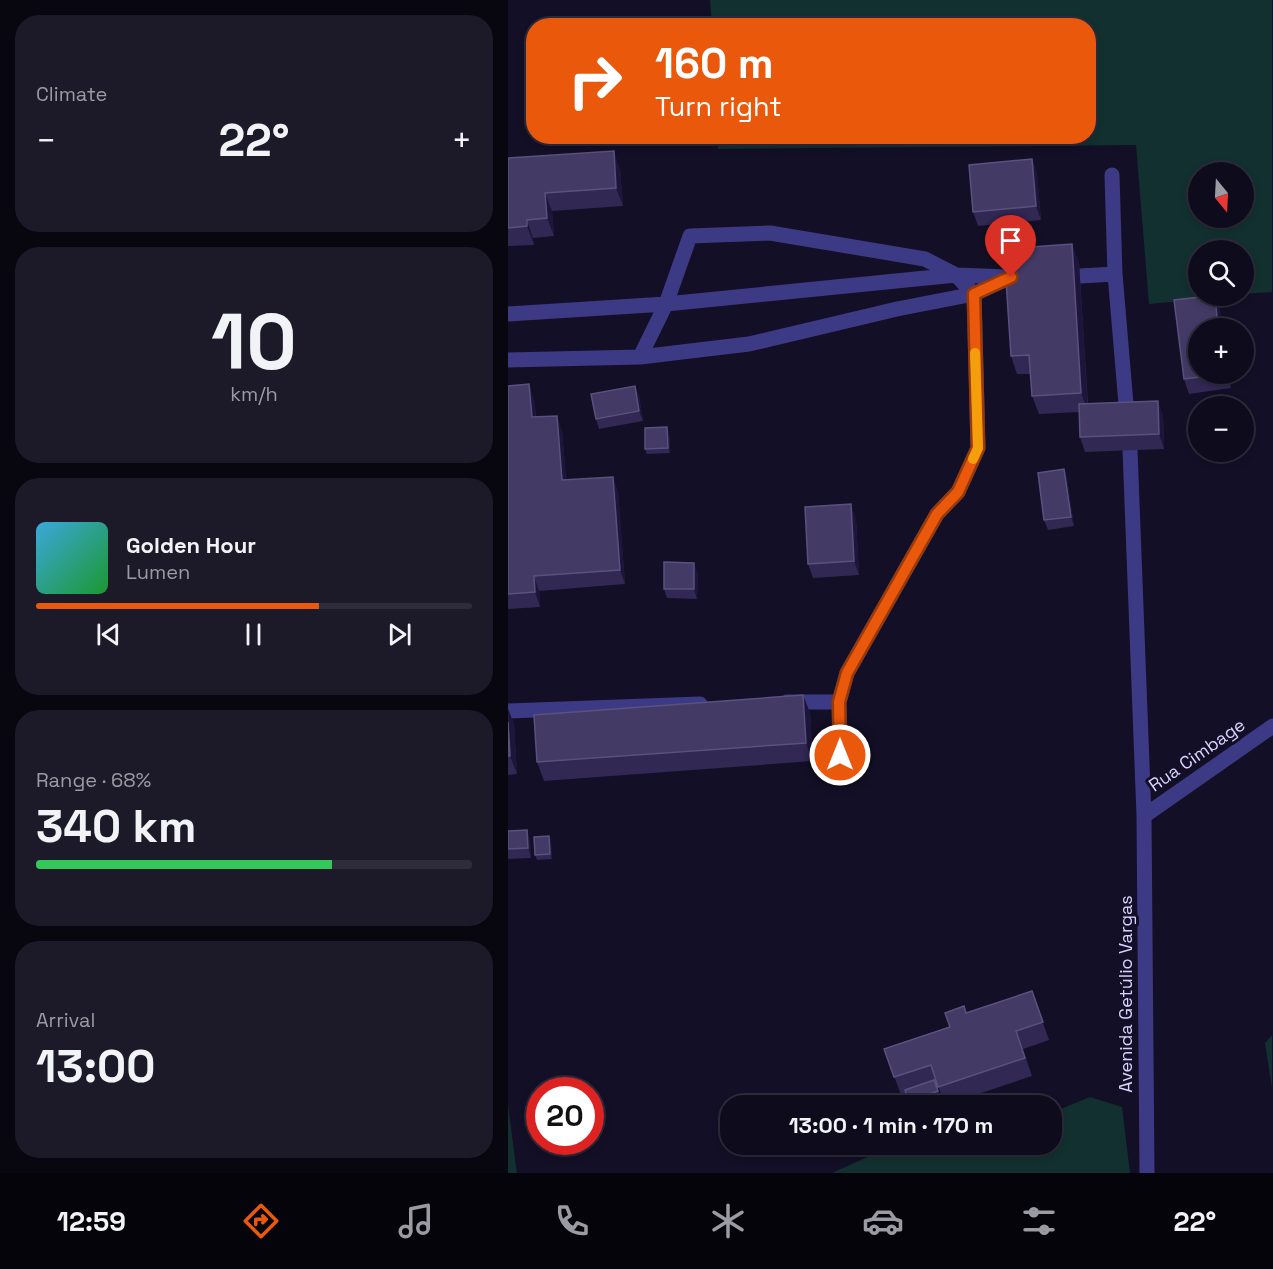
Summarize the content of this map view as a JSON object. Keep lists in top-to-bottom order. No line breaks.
{"streets":{"street":["Rua Cimbage","Avenida Getúlio Vargas"]},"crossings":[["Rua Cimbage","Avenida Getúlio Vargas"]],"north":"bottom","page":{"tile":["Climate",["10","km/h"],["Range · 68%","340 km"],["Arrival","13:00"]],"turn":["160 m","Turn right"],"heat":["−","22°","+"],"map_buttons":["+","−"],"song":["Golden Hour","Lumen"],"limit":"20","trip":"13:00 · 1 min · 170 m","tabs":["12:59","22°"]}}
